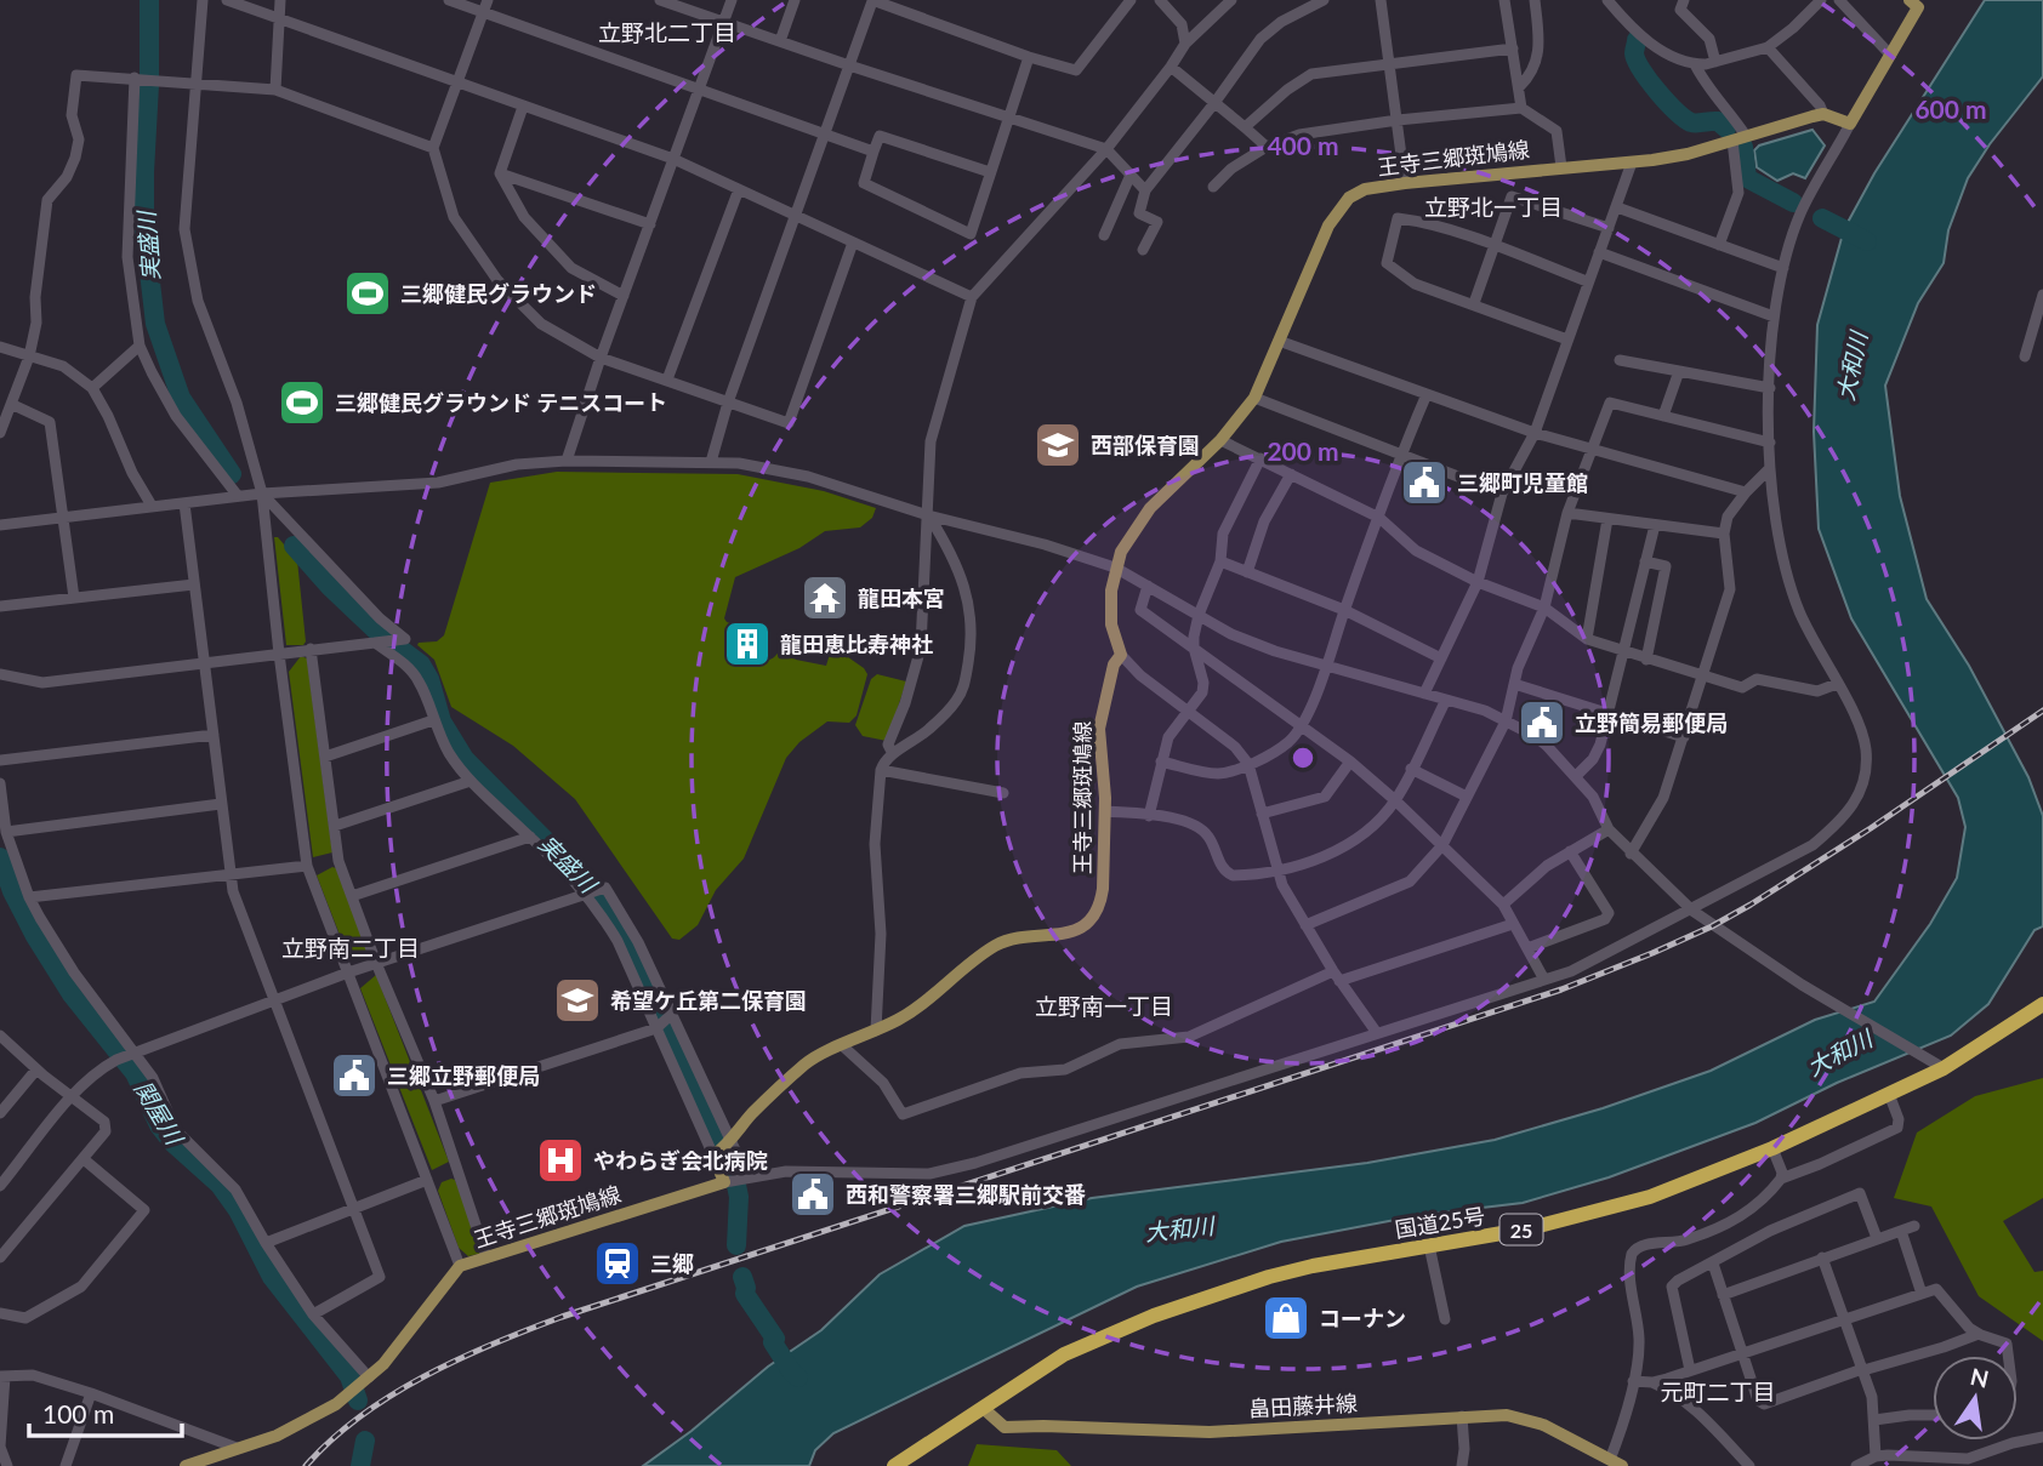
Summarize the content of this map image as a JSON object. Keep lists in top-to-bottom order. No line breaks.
{"streets":{"highway":["国道25号","25"],"main road":["王寺三郷斑鳩線","畠田藤井線"]},"crossings":[["国道25号","畠田藤井線"]],"districts":["立野北二丁目","立野北一丁目","立野南二丁目","立野南一丁目","元町二丁目"],"water":["実盛川","大和川","関屋川"],"places":{"sports":["三郷健民グラウンド","三郷健民グラウンド テニスコート"],"school or university":["西部保育園","希望ケ丘第二保育園"],"public building":["三郷町児童館","立野簡易郵便局","三郷立野郵便局","西和警察署三郷駅前交番"],"temple":["龍田本宮"],"building":["龍田恵比寿神社"],"hospital":["やわらぎ会北病院"],"station":["三郷"],"shop":["コーナン"]},"scale_bar":"100 m","north":"top","rings":["600 m","400 m","200 m"]}
